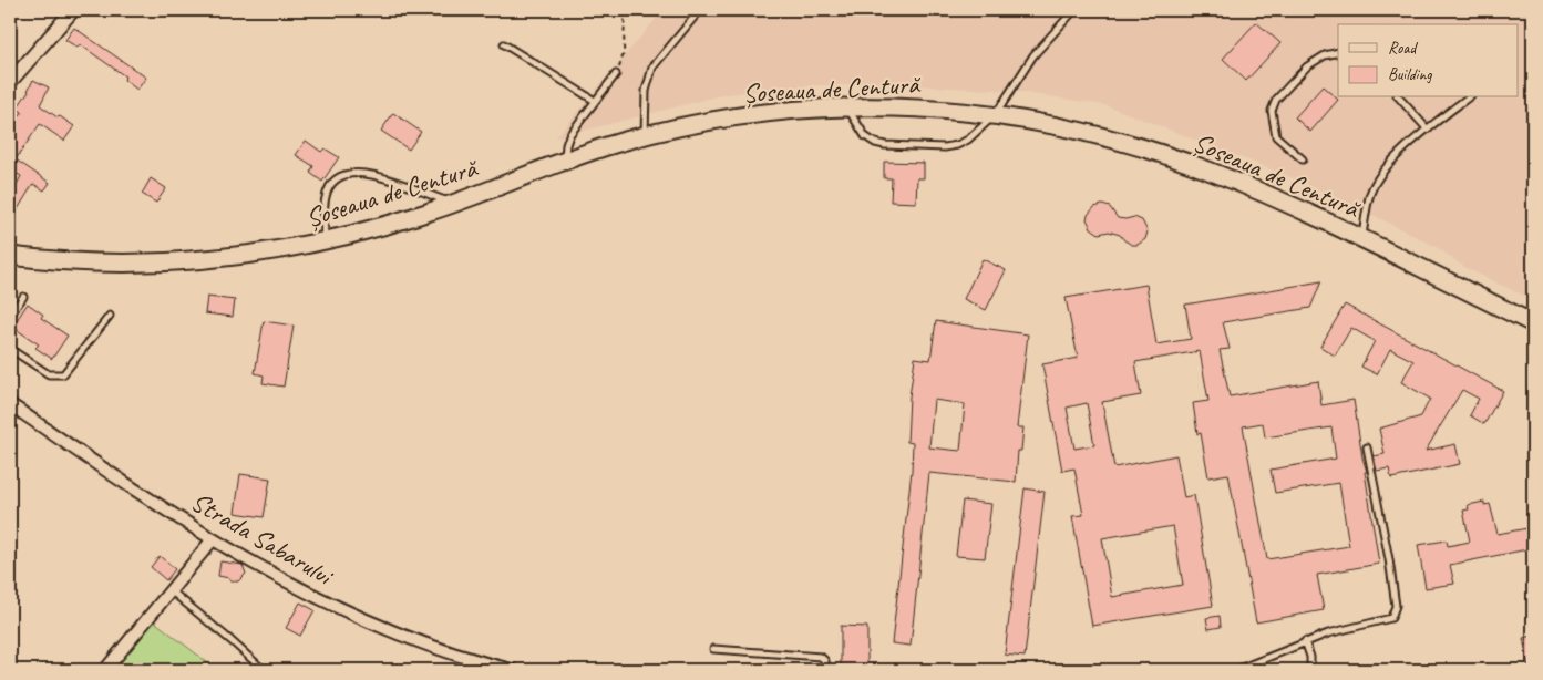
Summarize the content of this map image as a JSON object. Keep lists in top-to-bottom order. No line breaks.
{"streets":{"main road":["Șoseaua de Centură"],"street":["Strada Sabarului"]},"legend":["Road","Building"]}
